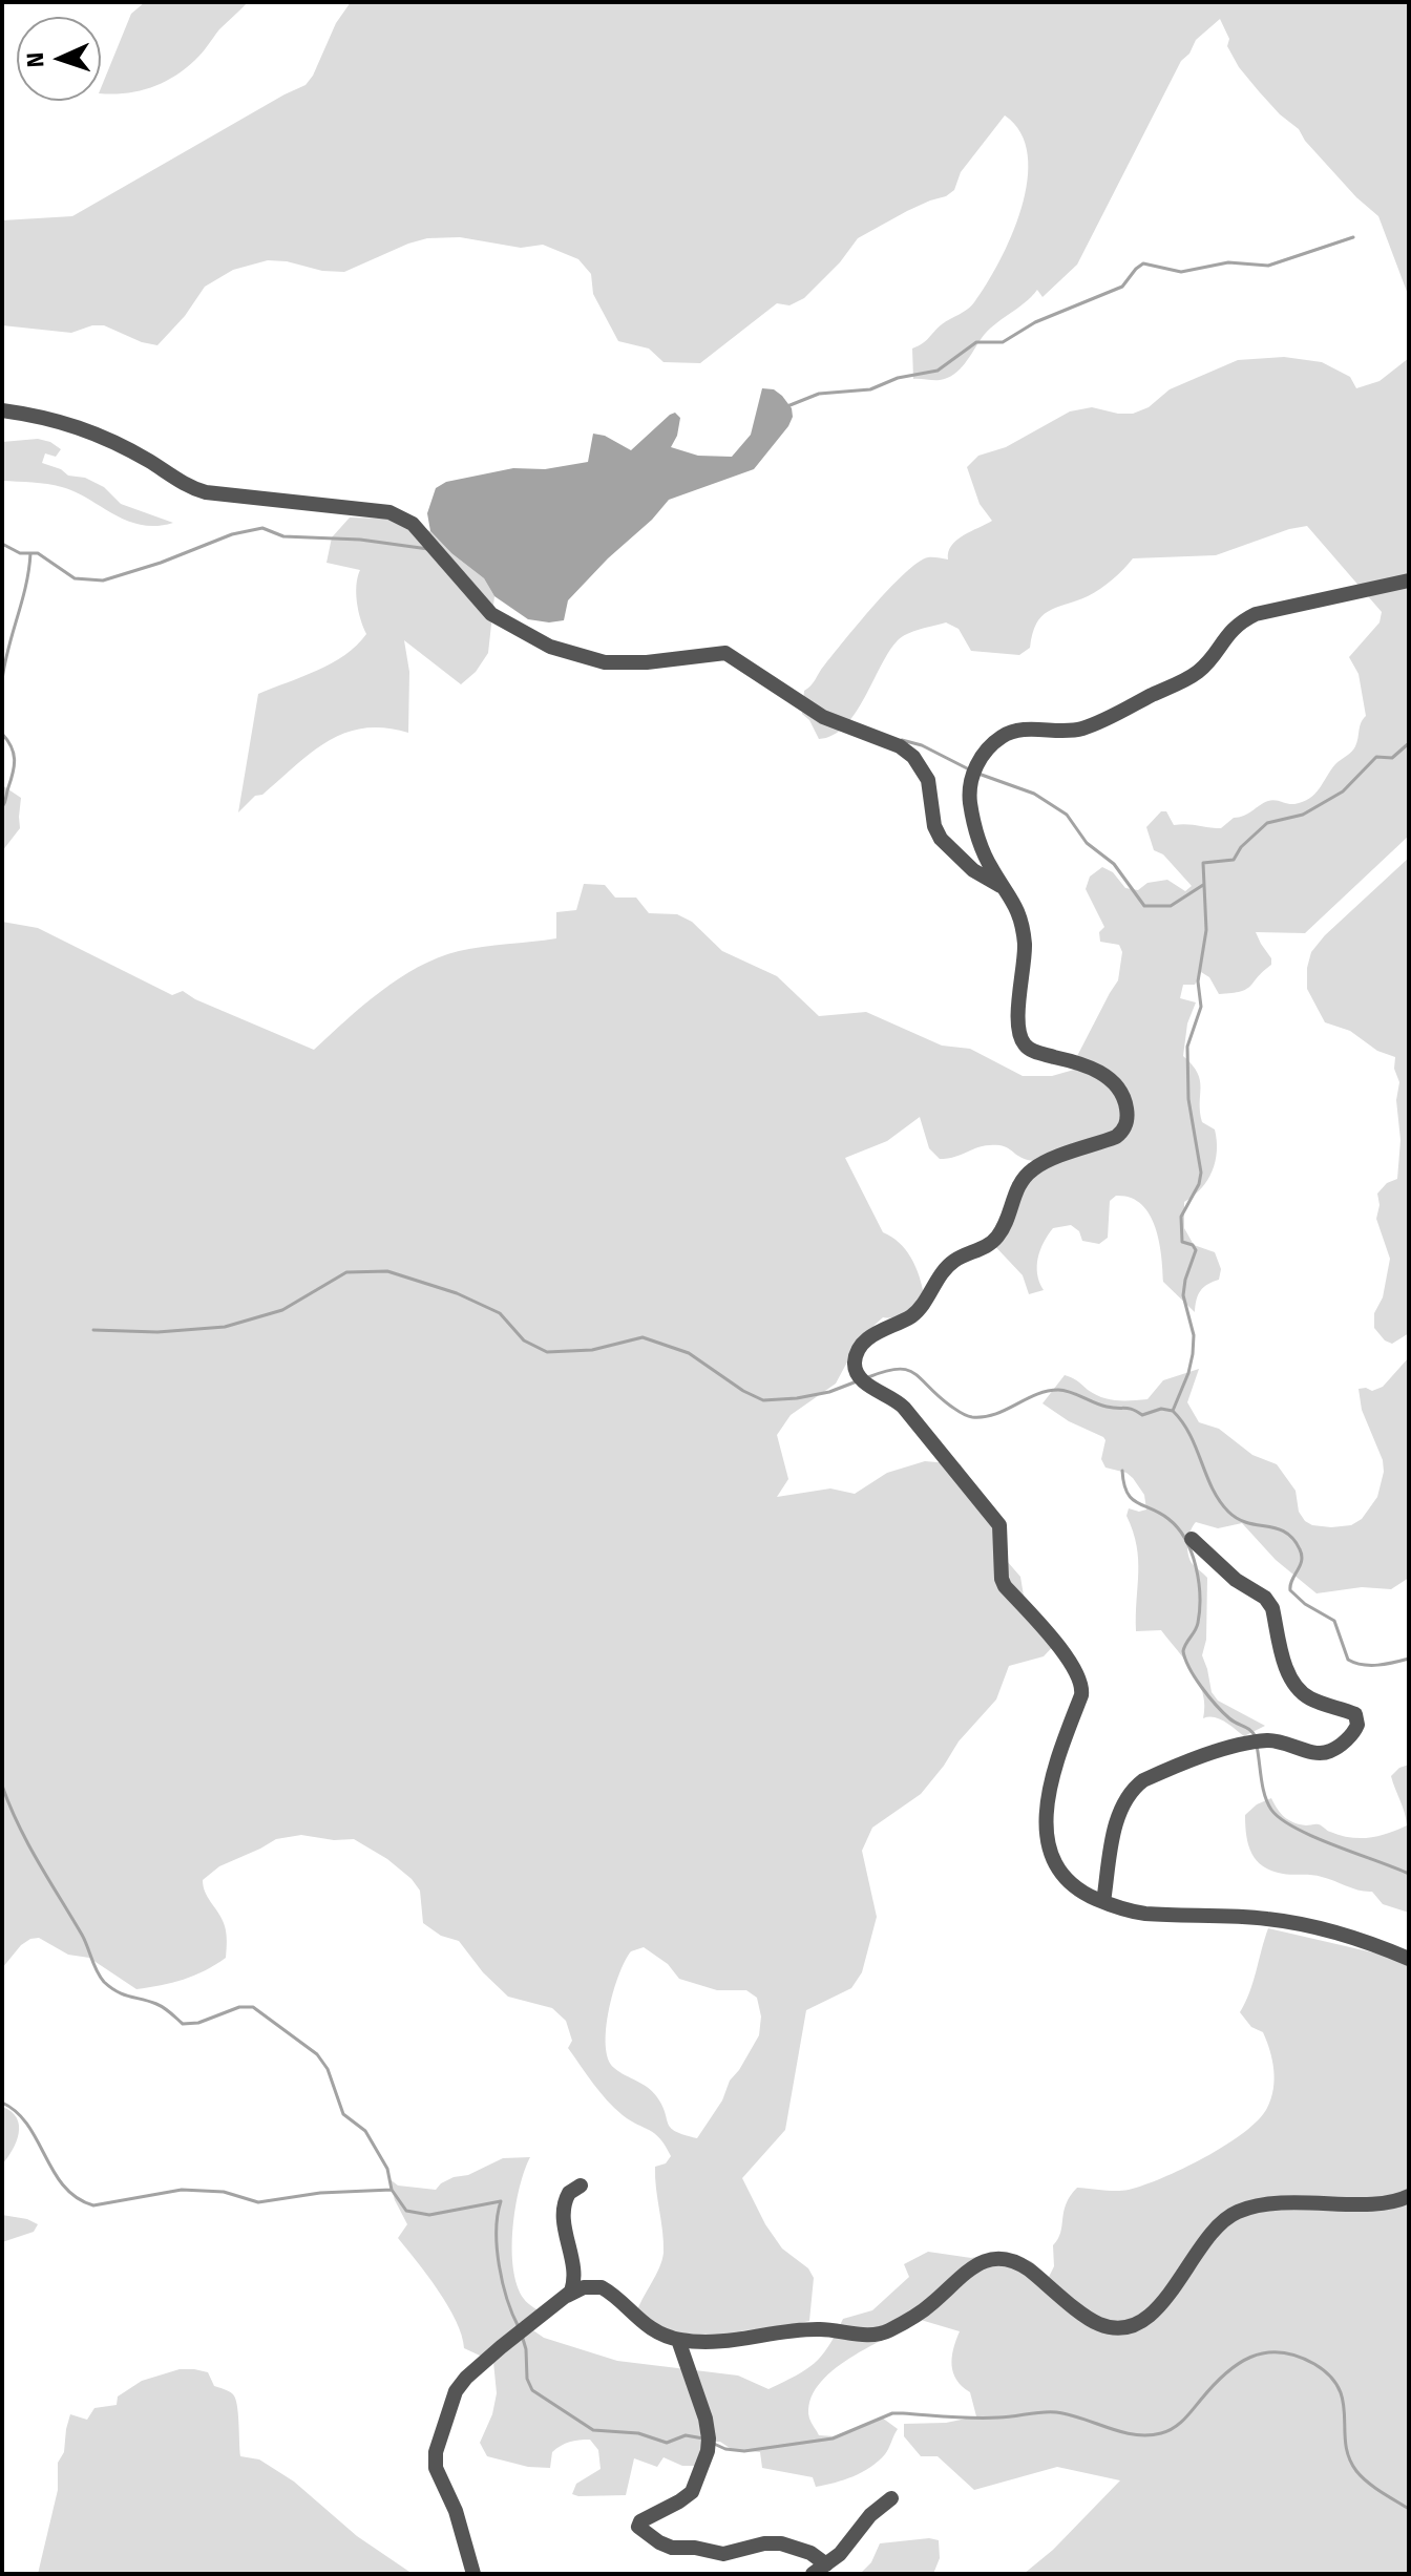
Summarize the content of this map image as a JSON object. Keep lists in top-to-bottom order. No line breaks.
{"north":"left"}
